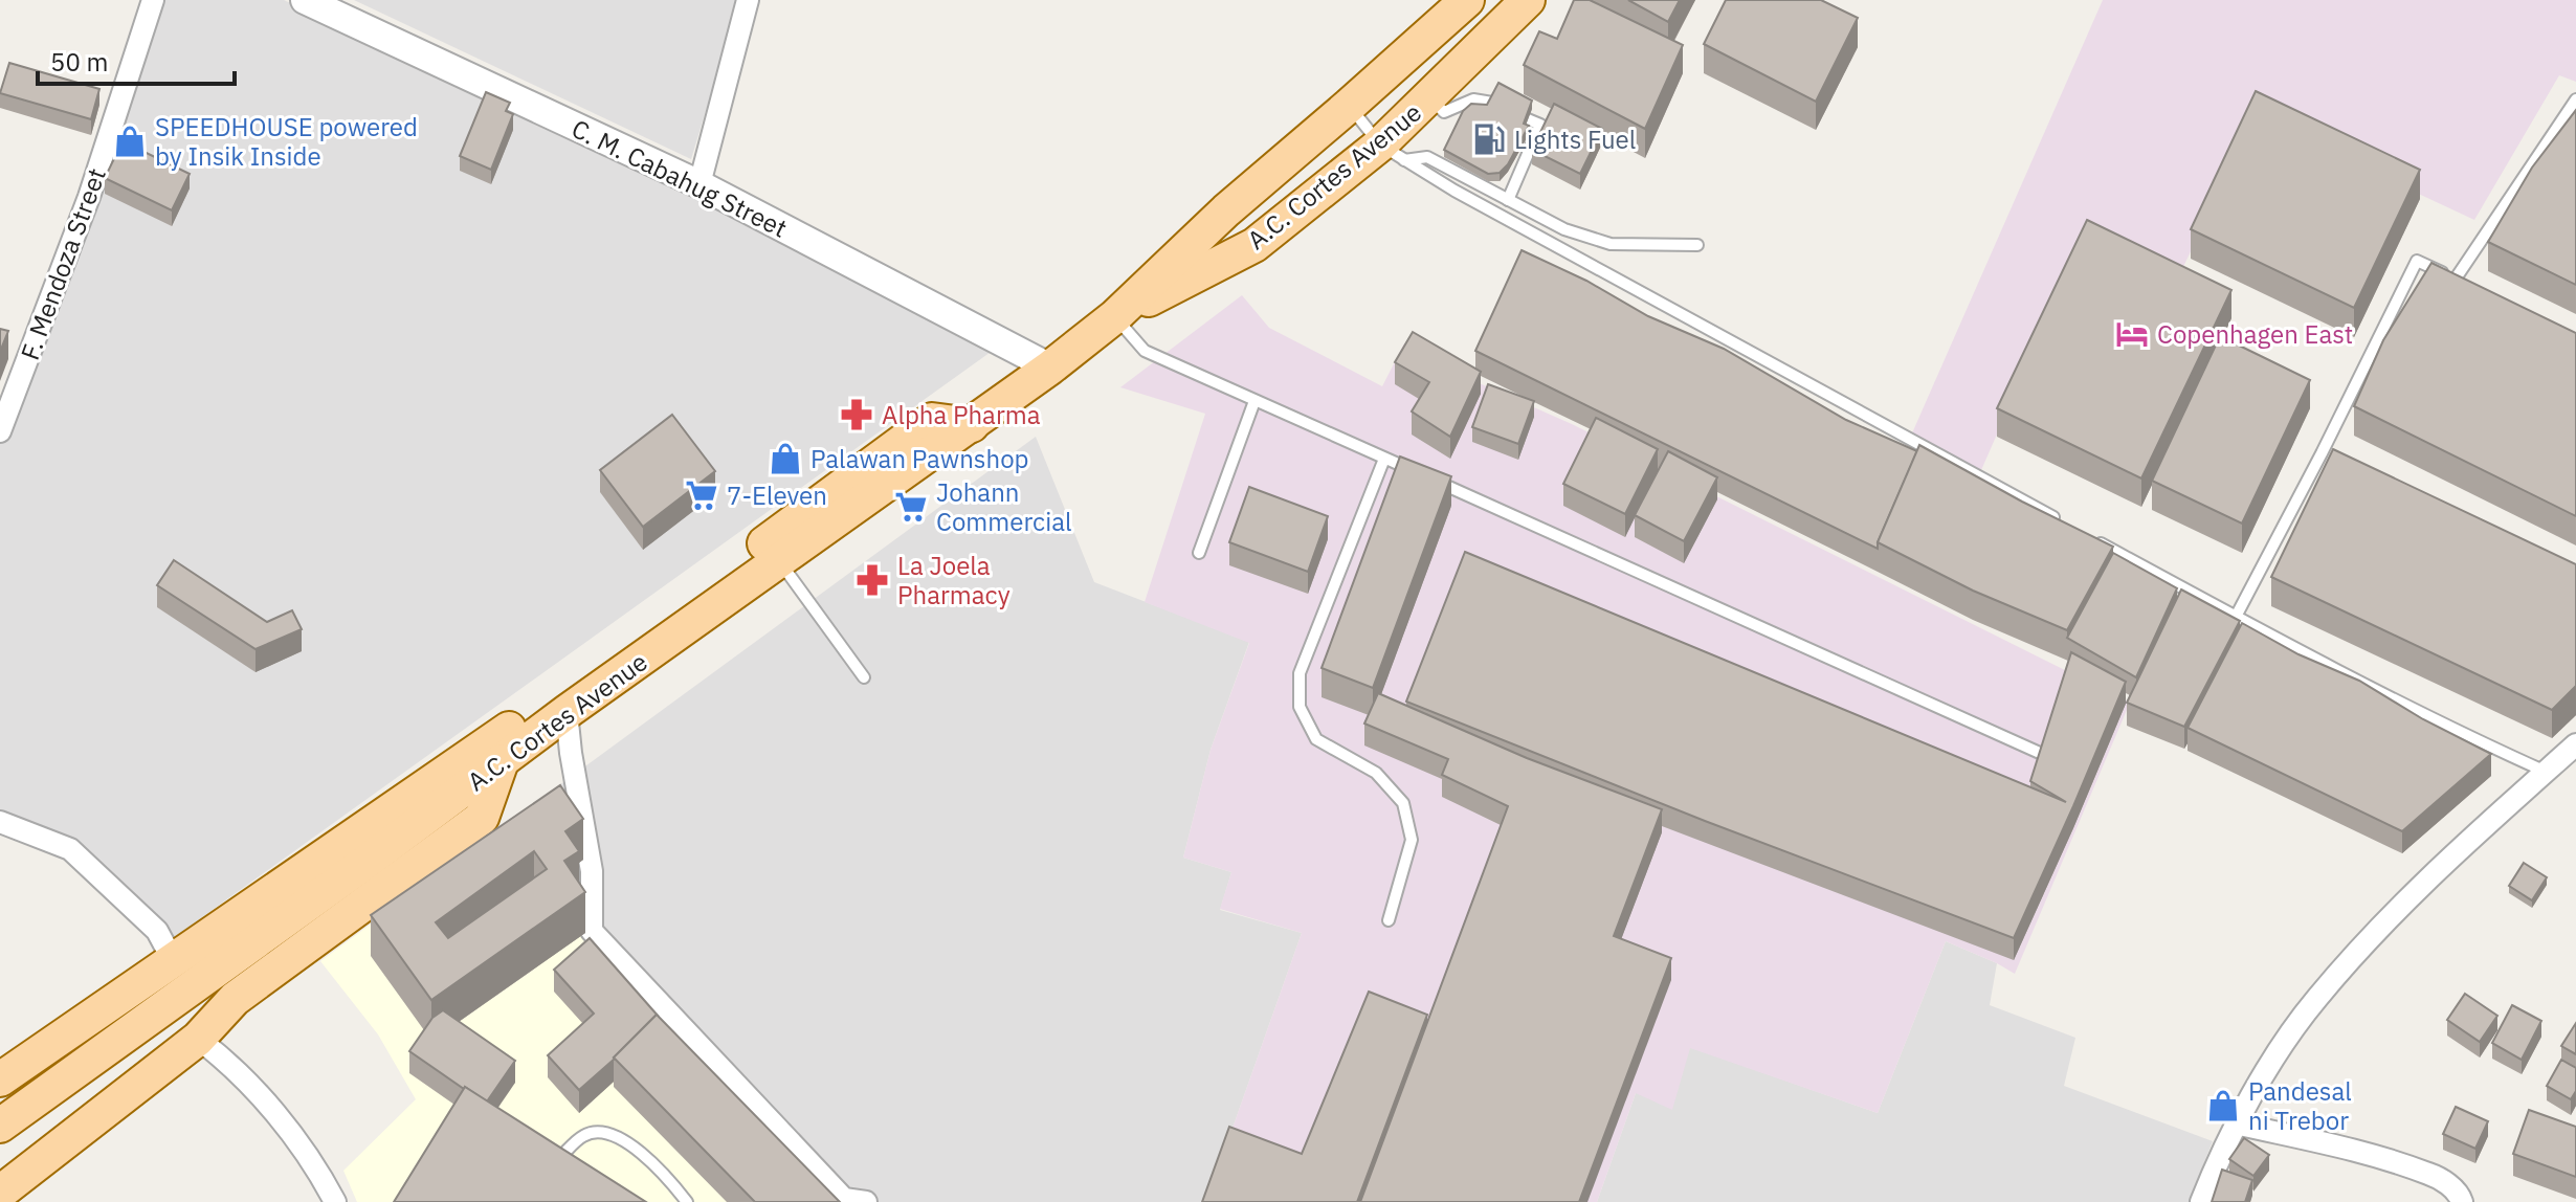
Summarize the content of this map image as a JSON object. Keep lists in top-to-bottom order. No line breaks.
{"streets":{"main road":["A.C. Cortes Avenue"],"street":["C. M. Cabahug Street","F. Mendoza Street"]},"crossings":[["A.C. Cortes Avenue","C. M. Cabahug Street"]],"places":{"fuel station":["Lights Fuel"],"shop":["SPEEDHOUSE powered by Insik Inside","Palawan Pawnshop","Pandesal ni Trebor"],"hotel":["Copenhagen East"],"pharmacy":["Alpha Pharma","La Joela Pharmacy"],"supermarket":["7-Eleven","Johann Commercial"]},"scale_bar":"50 m"}
